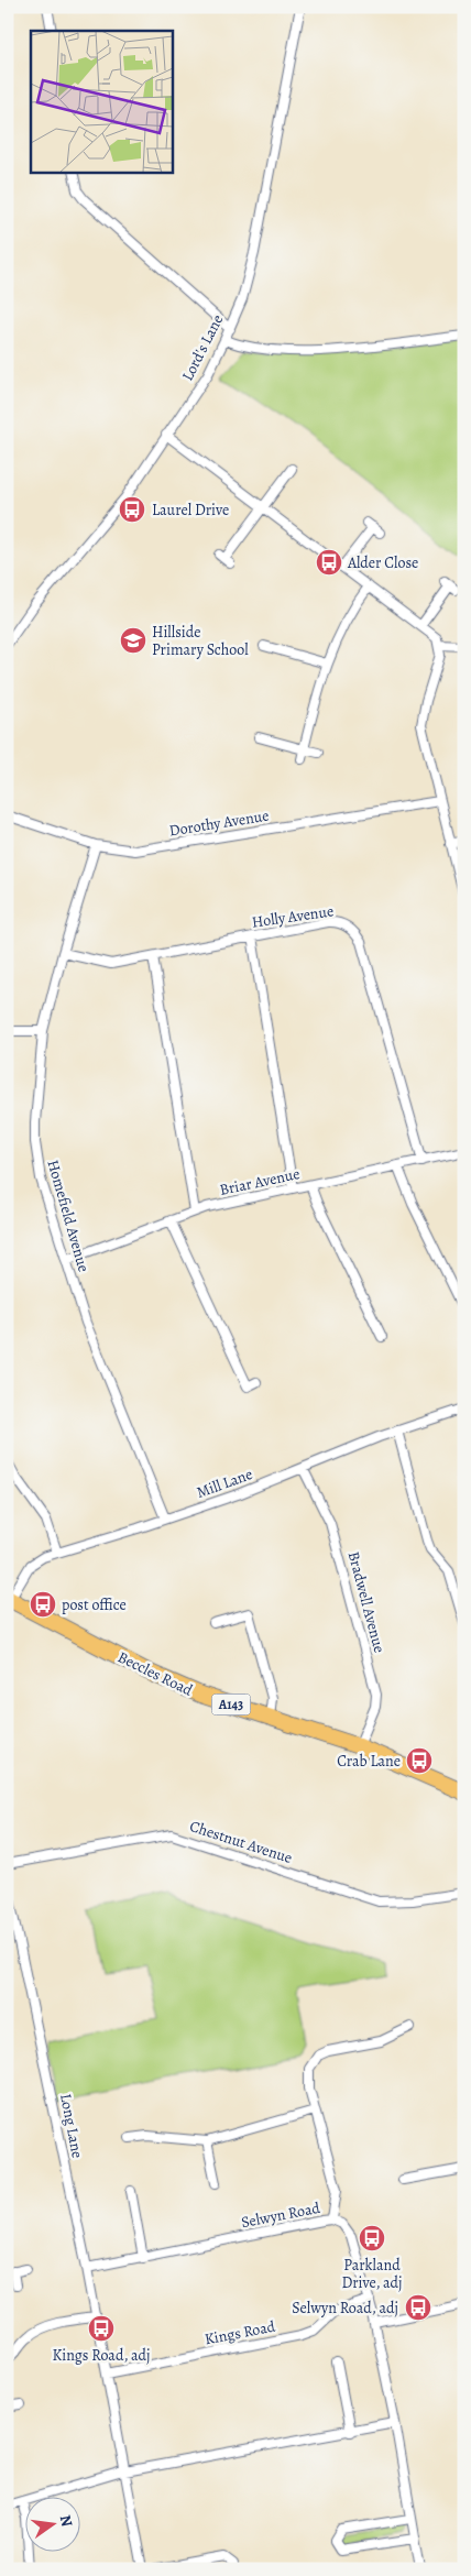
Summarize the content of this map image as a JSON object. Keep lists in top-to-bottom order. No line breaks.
{"streets":{"highway":["Beccles Road","A143"],"street":["Lord's Lane","Dorothy Avenue","Holly Avenue","Briar Avenue","Homefield Avenue","Mill Lane","Bradwell Avenue","Chestnut Avenue","Long Lane","Selwyn Road","Kings Road"]},"crossings":[["Dorothy Avenue","Homefield Avenue"],["Holly Avenue","Briar Avenue"],["Holly Avenue","Homefield Avenue"],["Briar Avenue","Homefield Avenue"],["Homefield Avenue","Mill Lane"],["Mill Lane","Bradwell Avenue"],["Mill Lane","Beccles Road"],["Bradwell Avenue","Beccles Road"],["Long Lane","Selwyn Road"],["Long Lane","Kings Road"],["Selwyn Road","Kings Road"]],"places":{"bus stop":["Laurel Drive","Alder Close","post office","Crab Lane","Parkland Drive, adj","Selwyn Road, adj","Kings Road, adj"],"school or university":["Hillside Primary School"]},"north":"right"}
